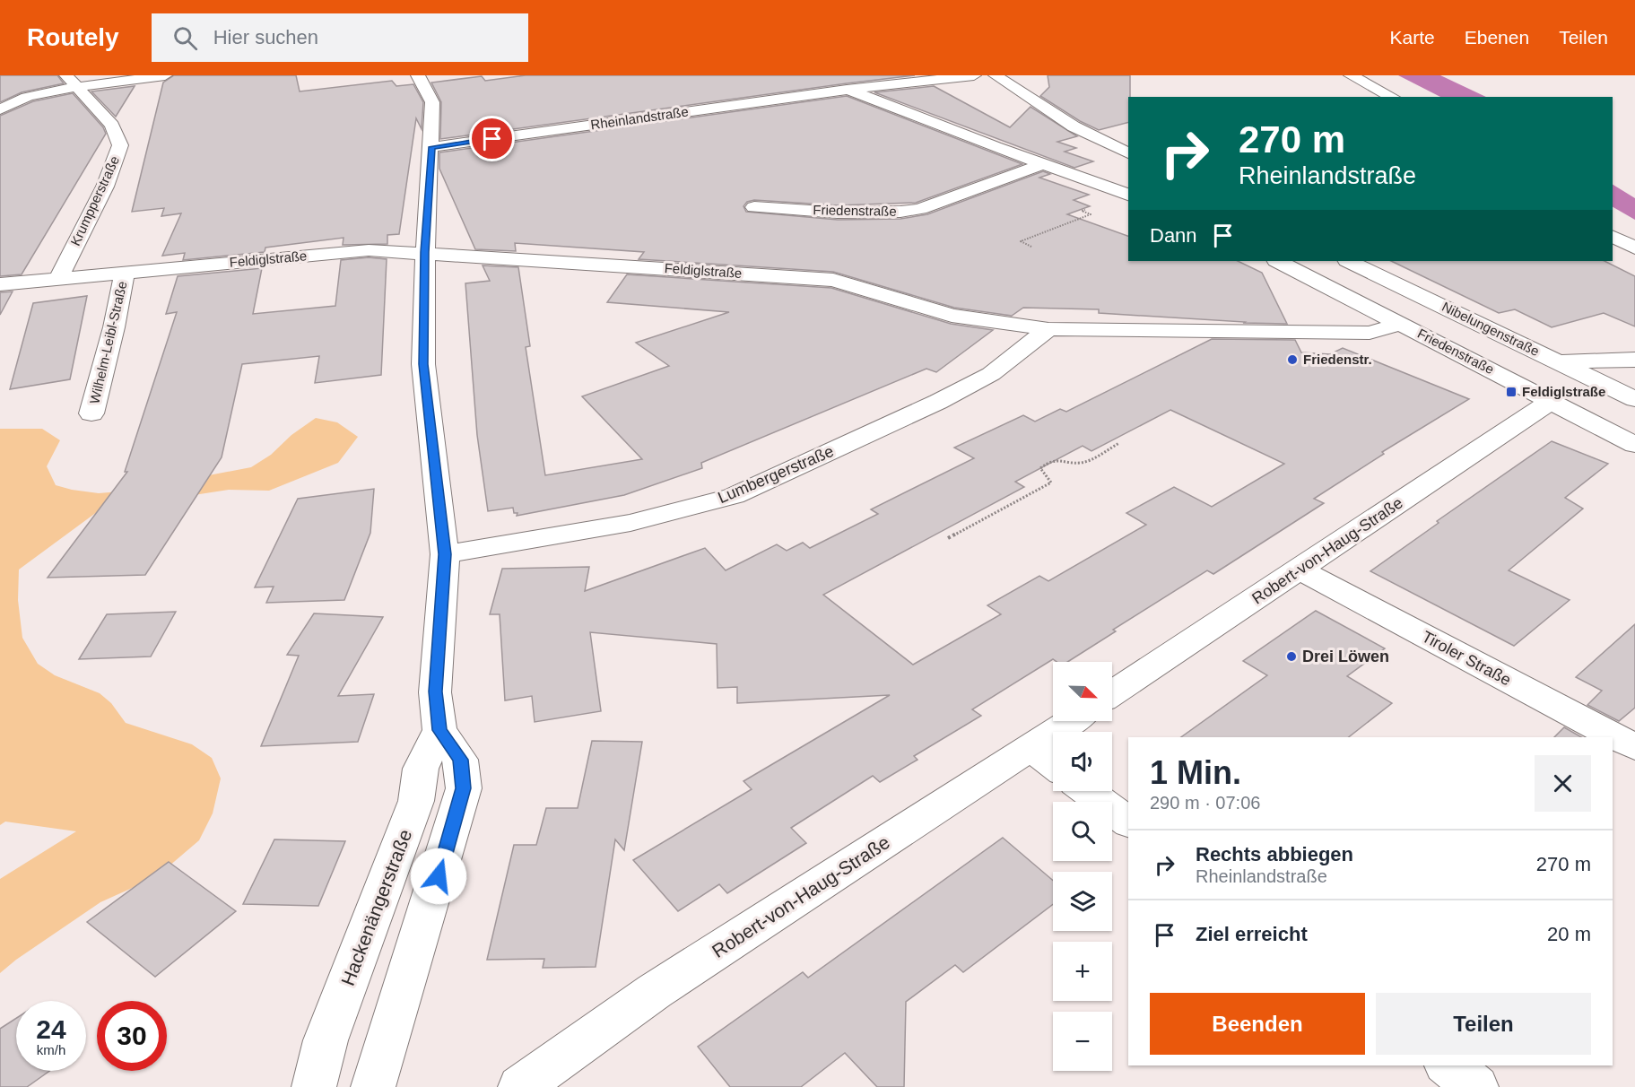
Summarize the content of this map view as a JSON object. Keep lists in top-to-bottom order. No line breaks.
{"streets":{"street":["Rheinlandstraße","Krumpperstraße","Friedenstraße","Feldiglstraße","Nibelungenstraße","Wilhelm-Leibl-Straße","Lumbergerstraße","Robert-von-Haug-Straße","Tiroler Straße","Hackenängerstraße"]},"crossings":[["Krumpperstraße","Feldiglstraße"],["Friedenstraße","Feldiglstraße"],["Friedenstraße","Robert-von-Haug-Straße"],["Feldiglstraße","Wilhelm-Leibl-Straße"],["Feldiglstraße","Lumbergerstraße"],["Robert-von-Haug-Straße","Tiroler Straße"]],"places":{"other":["Friedenstr.","Drei Löwen"],"transit":["Feldiglstraße"]},"north":"bottom right","page":{"header":"Routely","search":"Hier suchen","nav":["Karte","Ebenen","Teilen"],"turn":["270 m","Rheinlandstraße"],"then":"Dann","map_buttons":["+","−"],"heading":["1 Min.","290 m · 07:06"],"list":[{"name":"Rechts abbiegen","note":"Rheinlandstraße","value":"270 m"},{"name":"Ziel erreicht","value":"20 m"}],"buttons":["Beenden","Teilen"],"speed":"24 km/h","limit":"30"}}
